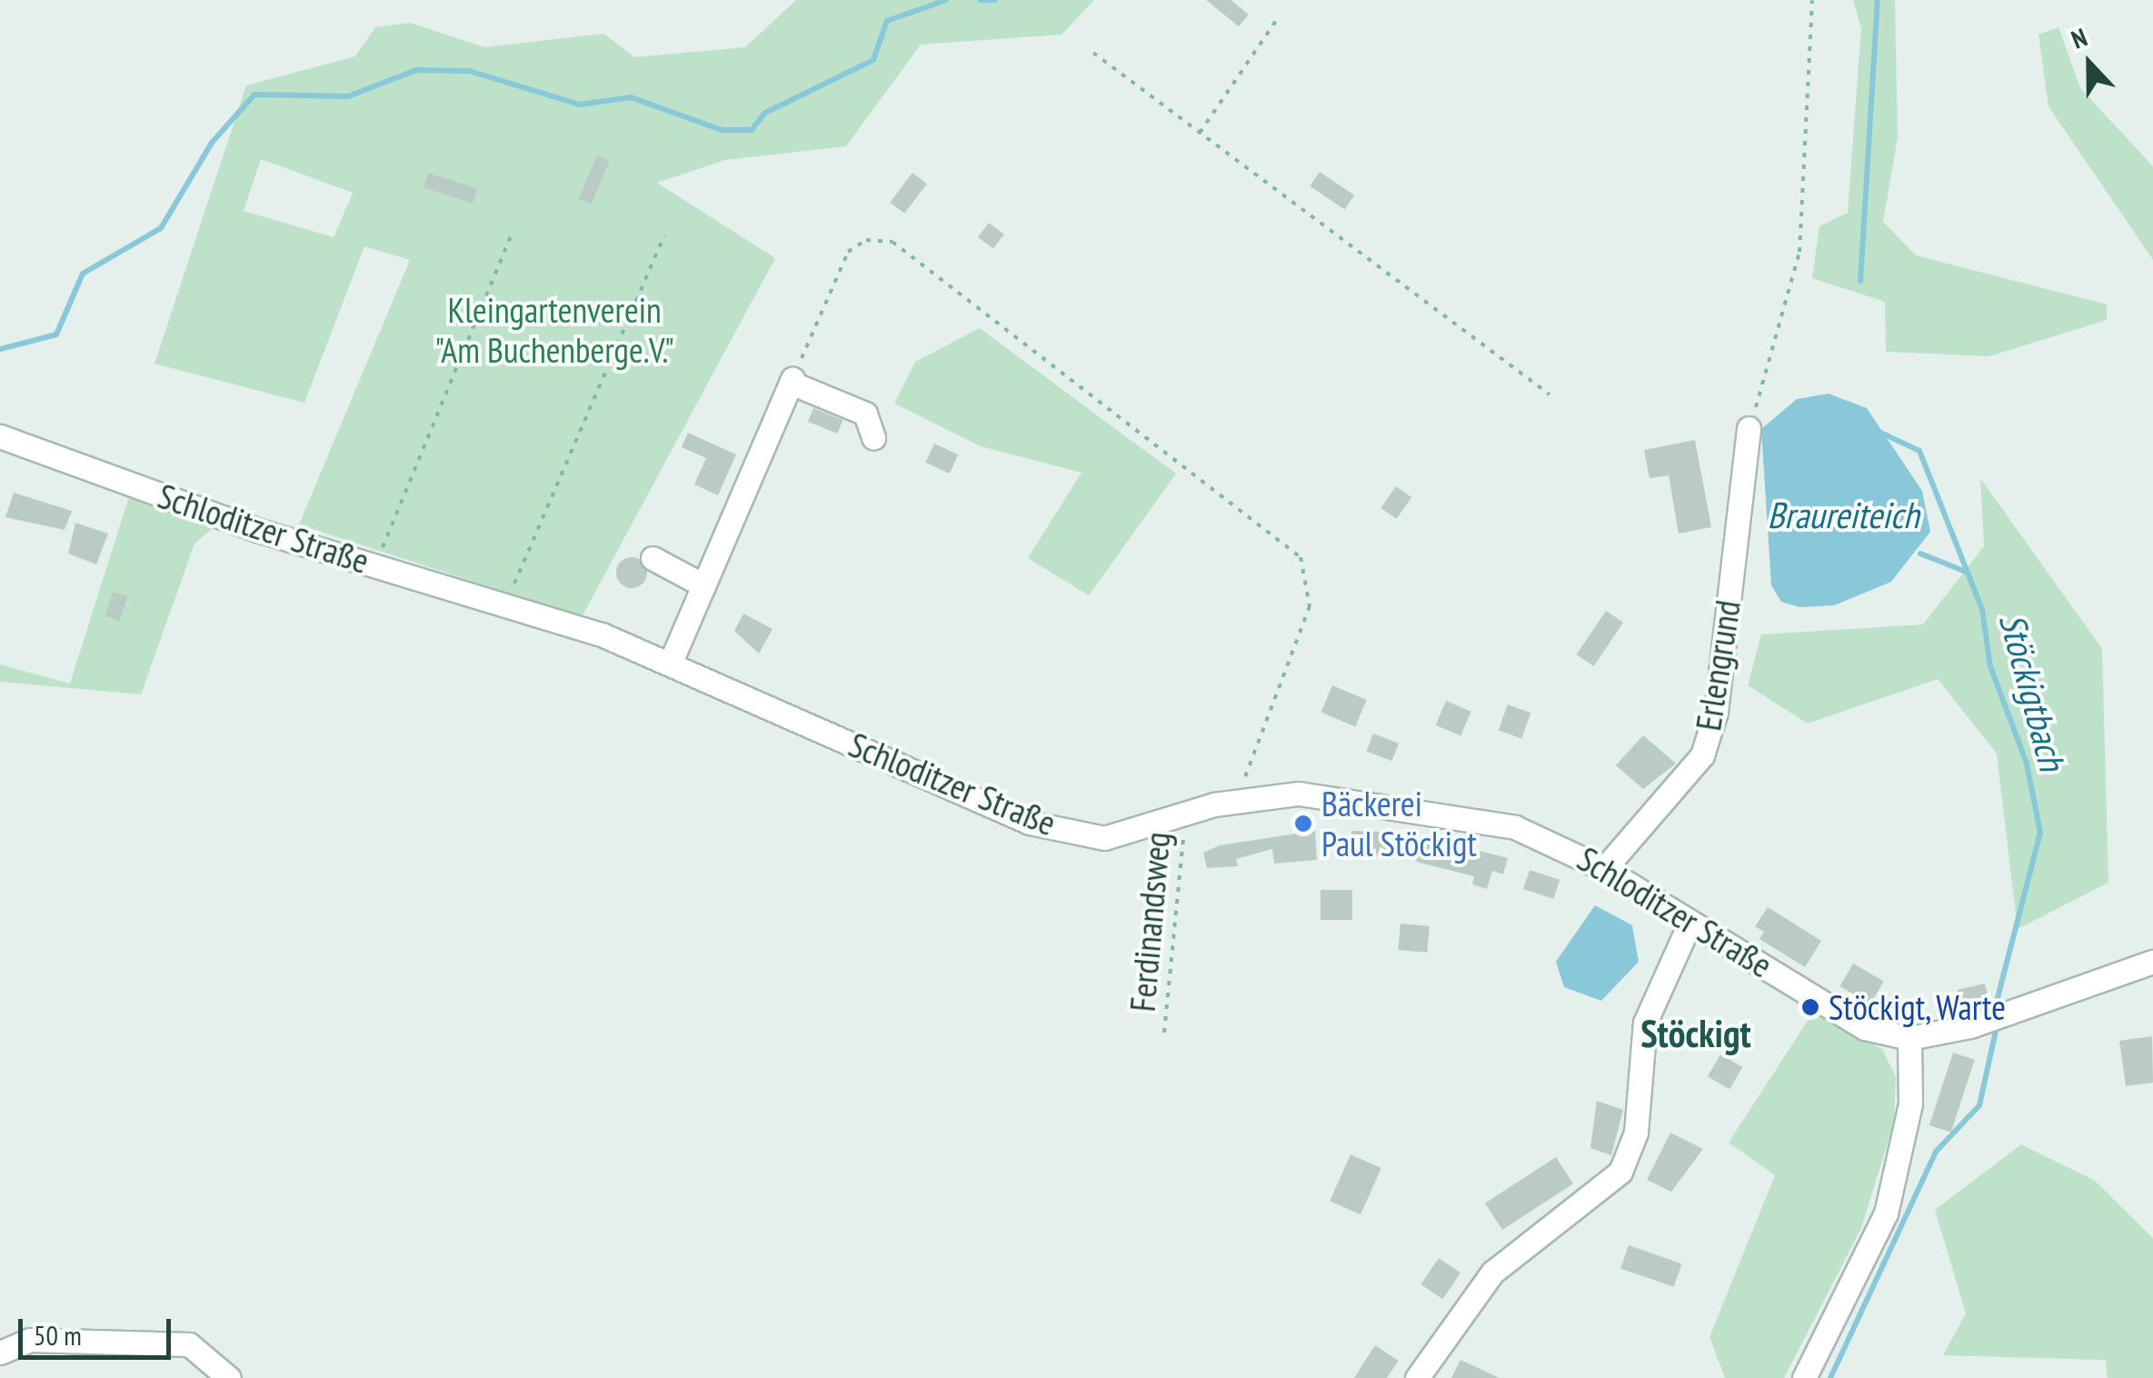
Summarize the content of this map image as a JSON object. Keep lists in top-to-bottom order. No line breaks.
{"streets":{"street":["Schloditzer Straße","Erlengrund"],"path":["Ferdinandsweg"]},"crossings":[["Schloditzer Straße","Erlengrund"],["Schloditzer Straße","Ferdinandsweg"]],"districts":["Stöckigt"],"water":["Braureiteich","Stöckigtbach"],"parks":["Kleingartenverein \"Am Buchenberge.V.\""],"places":["Bäckerei Paul Stöckigt","Stöckigt, Warte"],"scale_bar":"50 m","north":"top"}
